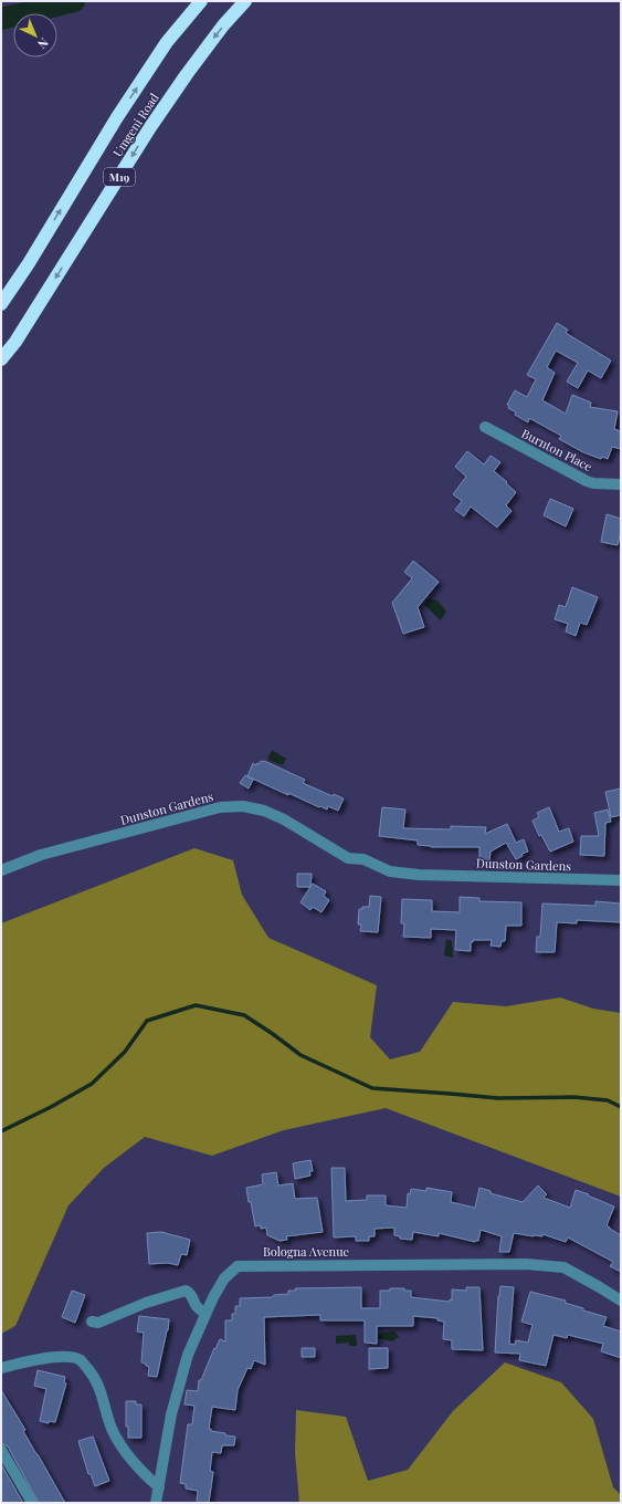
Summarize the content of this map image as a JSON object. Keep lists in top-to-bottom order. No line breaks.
{"streets":{"highway":["Umgeni Road","M19"],"street":["Burnton Place","Dunston Gardens","Bologna Avenue"]},"north":"bottom right"}
